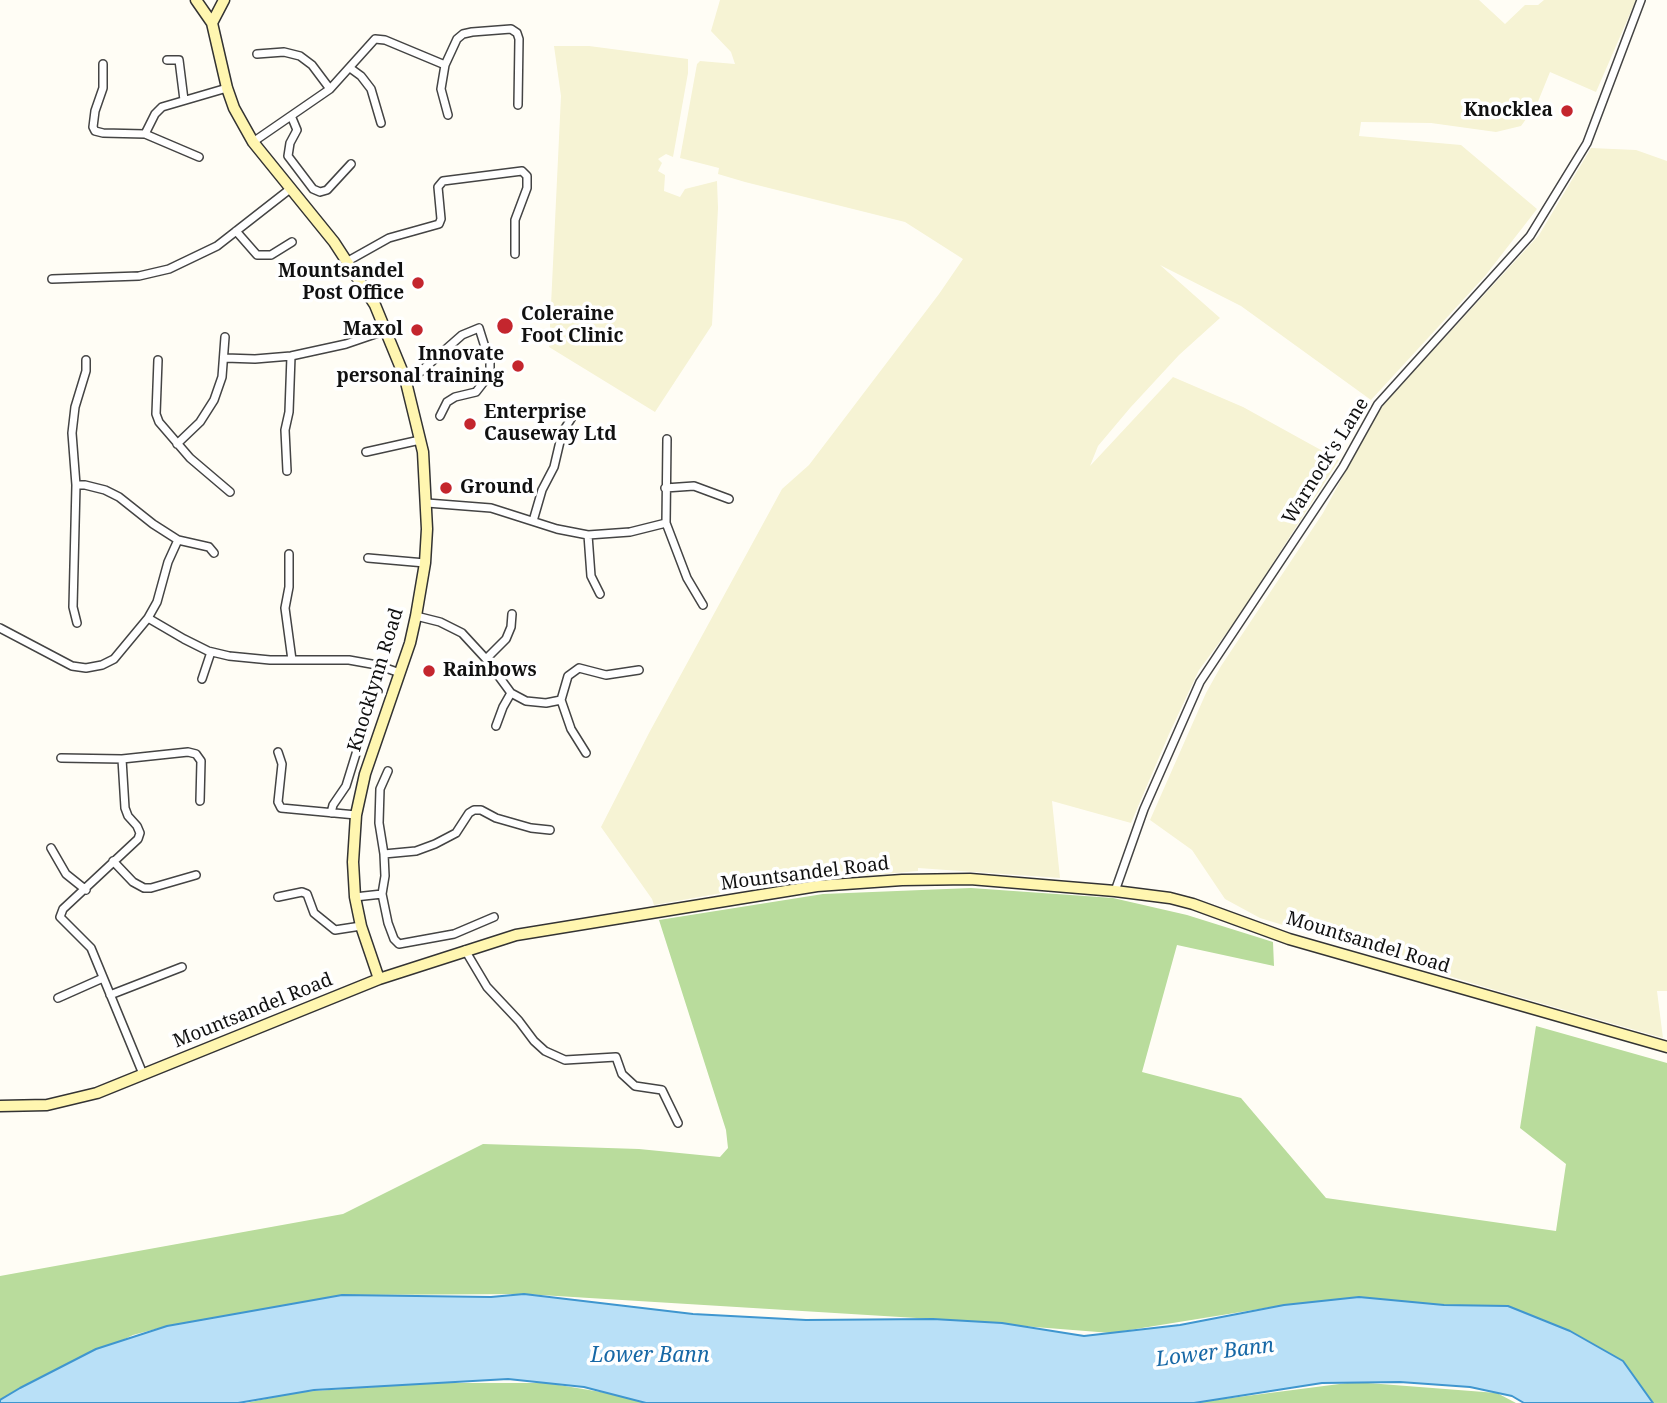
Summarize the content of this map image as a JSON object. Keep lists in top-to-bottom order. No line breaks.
{"streets":{"street":["Warnock's Lane","Knocklynn Road","Mountsandel Road"]},"crossings":[["Warnock's Lane","Mountsandel Road"],["Knocklynn Road","Mountsandel Road"]],"water":["Lower Bann"],"places":["Knocklea","Mountsandel Post Office","Coleraine Foot Clinic","Maxol","Innovate personal training","Enterprise Causeway Ltd","Ground","Rainbows"]}
